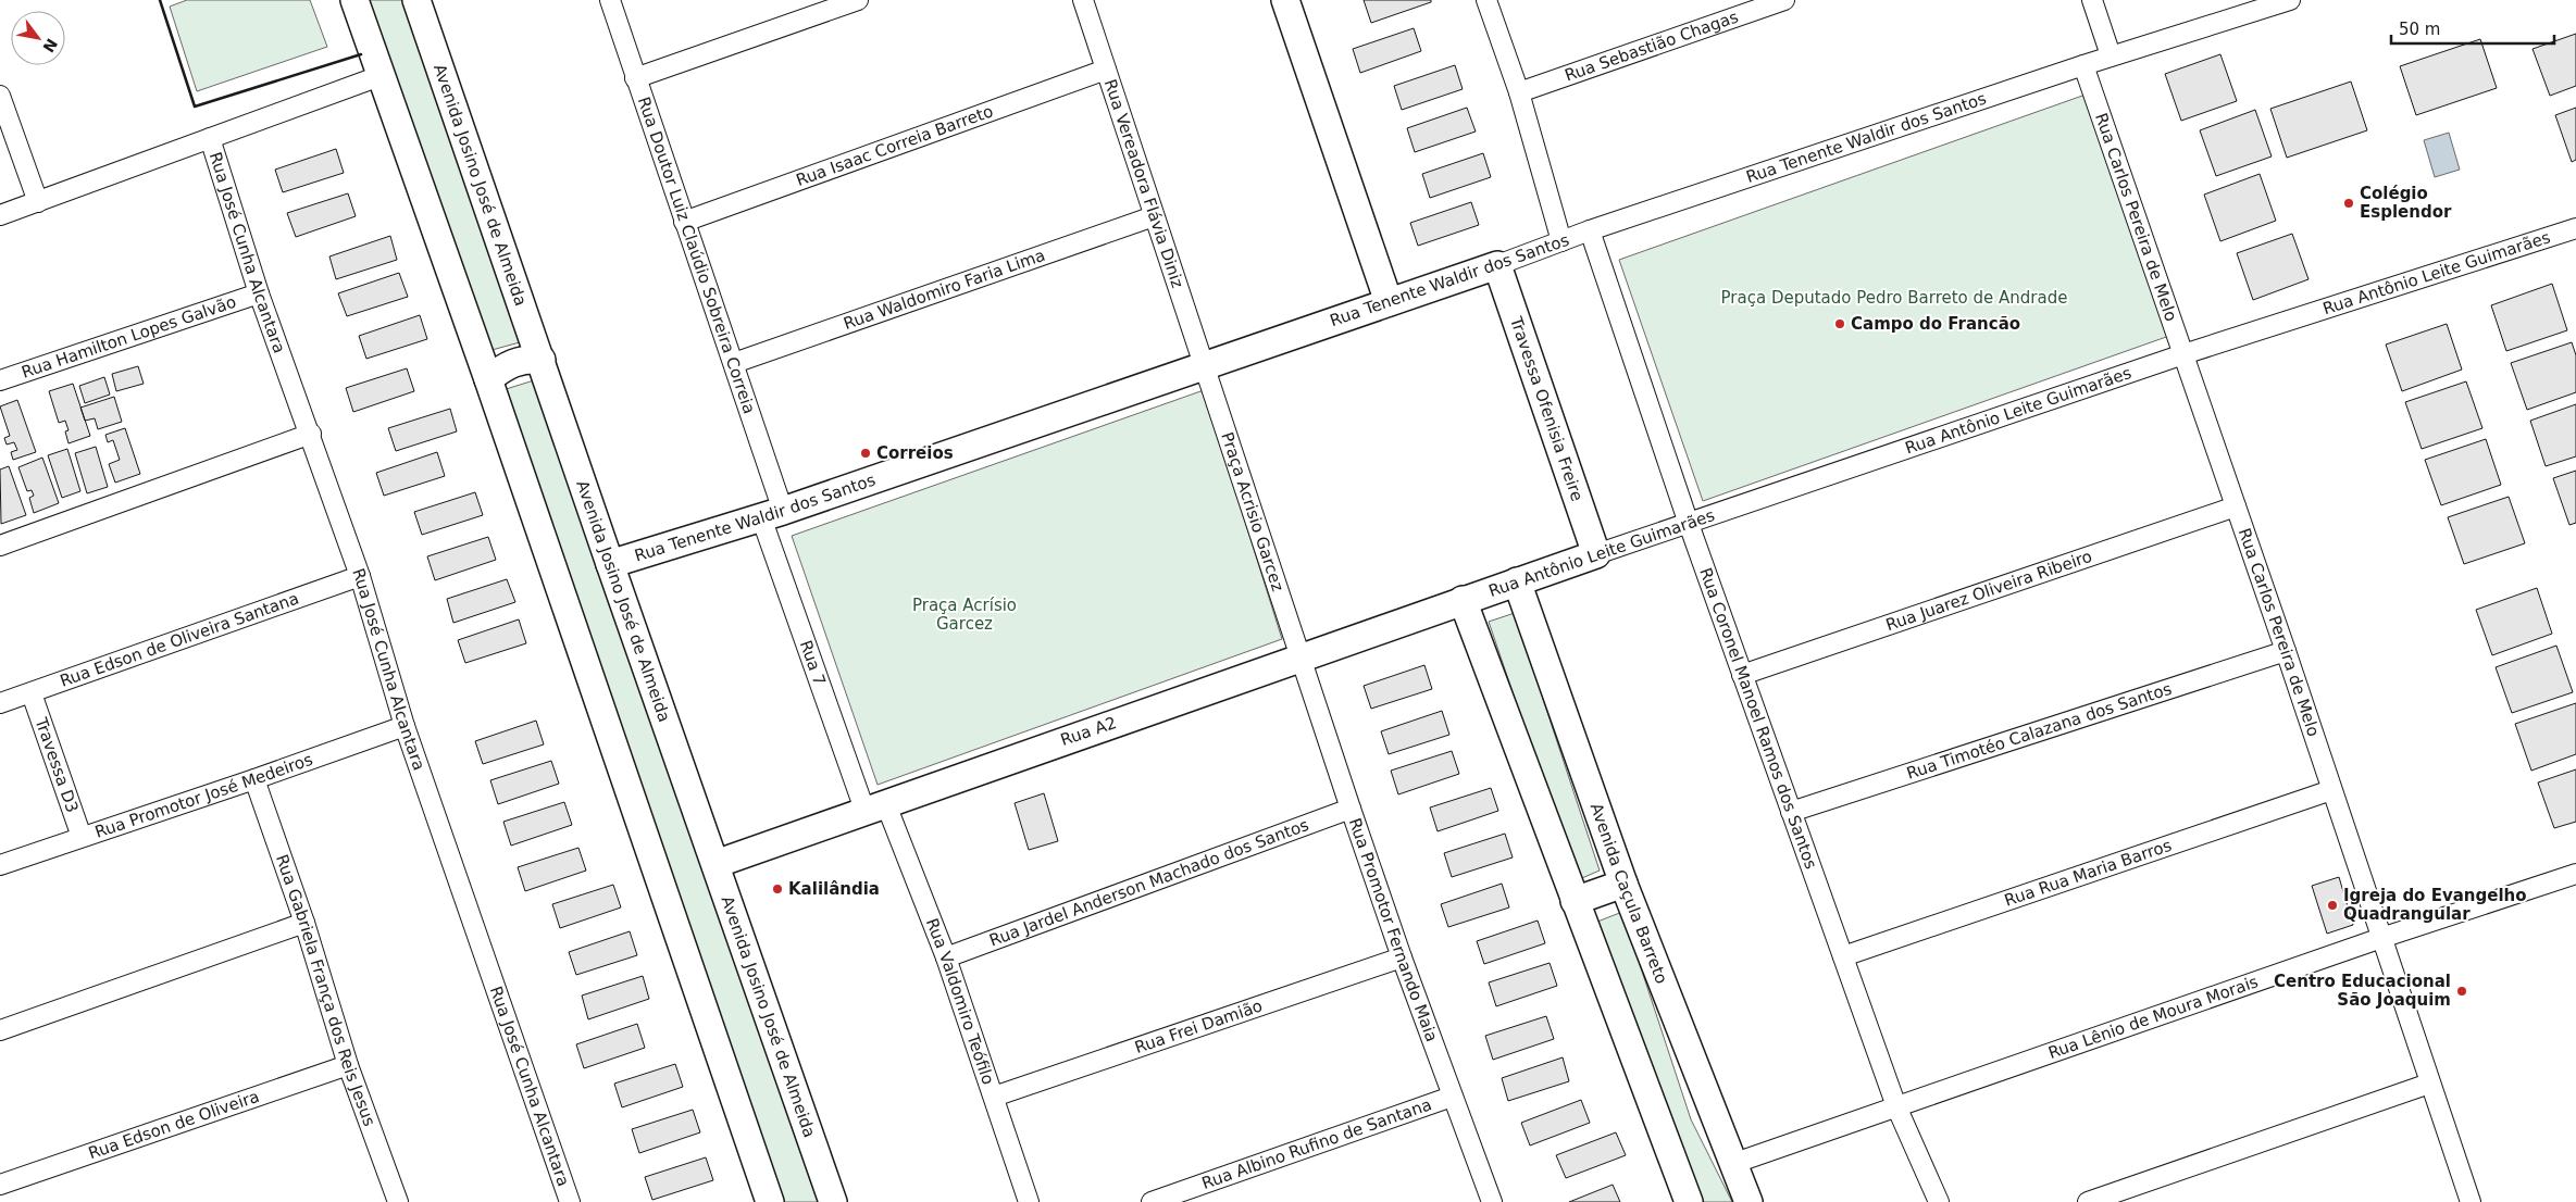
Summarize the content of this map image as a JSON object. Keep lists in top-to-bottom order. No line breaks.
{"streets":{"street":["Rua Sebastião Chagas","Rua Tenente Waldir dos Santos","Rua Isaac Correia Barreto","Rua Vereadora Flávia Diniz","Avenida Josino José de Almeida","Rua Carlos Pereira de Melo","Rua José Cunha Alcantara","Rua Doutor Luiz Claúdio Sobreira Correia","Rua Antônio Leite Guimarães","Rua Waldomiro Faria Lima","Rua Hamilton Lopes Galvão","Travessa Ofenisia Freire","Praça Acrisio Garcez","Rua Juarez Oliveira Ribeiro","Rua Edson de Oliveira Santana","Rua 7","Rua Coronel Manoel Ramos dos Santos","Rua A2","Rua Timotéo Calazana dos Santos","Travessa D3","Rua Promotor José Medeiros","Rua Rua Maria Barros","Rua Jardel Anderson Machado dos Santos","Avenida Caçula Barreto","Rua Promotor Fernando Maia","Rua Gabriela França dos Reis Jesus","Rua Valdomiro Teófilo","Rua Lênio de Moura Morais","Rua Frei Damião","Rua Edson de Oliveira","Rua Albino Rufino de Santana"]},"crossings":[["Rua Tenente Waldir dos Santos","Rua Vereadora Flávia Diniz"],["Rua Tenente Waldir dos Santos","Avenida Josino José de Almeida"],["Rua Tenente Waldir dos Santos","Rua Carlos Pereira de Melo"],["Rua Tenente Waldir dos Santos","Rua Doutor Luiz Claúdio Sobreira Correia"],["Rua Tenente Waldir dos Santos","Travessa Ofenisia Freire"],["Rua Tenente Waldir dos Santos","Praça Acrisio Garcez"],["Rua Tenente Waldir dos Santos","Rua 7"],["Rua Tenente Waldir dos Santos","Rua Coronel Manoel Ramos dos Santos"],["Rua Isaac Correia Barreto","Rua Vereadora Flávia Diniz"],["Rua Isaac Correia Barreto","Rua Doutor Luiz Claúdio Sobreira Correia"],["Rua Vereadora Flávia Diniz","Rua Waldomiro Faria Lima"],["Rua Vereadora Flávia Diniz","Praça Acrisio Garcez"],["Avenida Josino José de Almeida","Rua A2"],["Rua Carlos Pereira de Melo","Rua Antônio Leite Guimarães"],["Rua Carlos Pereira de Melo","Rua Juarez Oliveira Ribeiro"],["Rua Carlos Pereira de Melo","Rua Timotéo Calazana dos Santos"],["Rua Carlos Pereira de Melo","Rua Rua Maria Barros"],["Rua Carlos Pereira de Melo","Rua Lênio de Moura Morais"],["Rua José Cunha Alcantara","Rua Hamilton Lopes Galvão"],["Rua José Cunha Alcantara","Rua Edson de Oliveira Santana"],["Rua José Cunha Alcantara","Rua Promotor José Medeiros"],["Rua Doutor Luiz Claúdio Sobreira Correia","Rua Waldomiro Faria Lima"],["Rua Doutor Luiz Claúdio Sobreira Correia","Rua 7"],["Rua Antônio Leite Guimarães","Travessa Ofenisia Freire"],["Rua Antônio Leite Guimarães","Rua Coronel Manoel Ramos dos Santos"],["Rua Antônio Leite Guimarães","Rua A2"],["Rua Antônio Leite Guimarães","Avenida Caçula Barreto"],["Praça Acrisio Garcez","Rua A2"],["Praça Acrisio Garcez","Rua Promotor Fernando Maia"],["Rua Juarez Oliveira Ribeiro","Rua Coronel Manoel Ramos dos Santos"],["Rua Edson de Oliveira Santana","Travessa D3"],["Rua 7","Rua A2"],["Rua 7","Rua Valdomiro Teófilo"],["Rua Coronel Manoel Ramos dos Santos","Rua Timotéo Calazana dos Santos"],["Rua Coronel Manoel Ramos dos Santos","Rua Rua Maria Barros"],["Rua Coronel Manoel Ramos dos Santos","Rua Lênio de Moura Morais"],["Rua A2","Rua Promotor Fernando Maia"],["Rua A2","Rua Valdomiro Teófilo"],["Travessa D3","Rua Promotor José Medeiros"],["Rua Promotor José Medeiros","Rua Gabriela França dos Reis Jesus"],["Rua Jardel Anderson Machado dos Santos","Rua Promotor Fernando Maia"],["Rua Jardel Anderson Machado dos Santos","Rua Valdomiro Teófilo"],["Avenida Caçula Barreto","Rua Lênio de Moura Morais"],["Rua Promotor Fernando Maia","Rua Frei Damião"],["Rua Promotor Fernando Maia","Rua Albino Rufino de Santana"],["Rua Gabriela França dos Reis Jesus","Rua Edson de Oliveira"],["Rua Valdomiro Teófilo","Rua Frei Damião"]],"parks":["Praça Deputado Pedro Barreto de Andrade","Praça Acrísio Garcez"],"places":["Colégio Esplendor","Campo do Francão","Correios","Kalilândia","Igreja do Evangelho Quadrangular","Centro Educacional São Joaquim"],"scale_bar":"50 m","north":"bottom right"}
